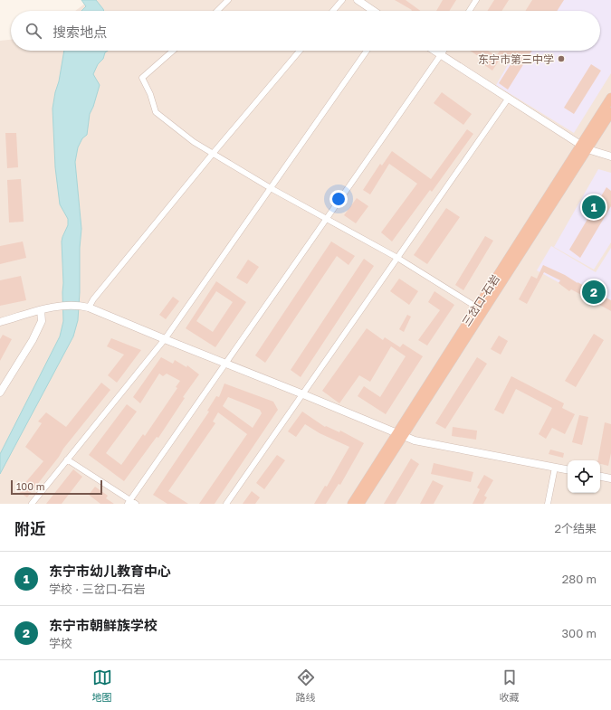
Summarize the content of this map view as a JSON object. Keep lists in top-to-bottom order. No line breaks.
{"streets":{"highway":["三岔口-石岩"]},"places":["东宁市第三中学"],"scale_bar":"100 m","page":{"search":"搜索地点","pins":["1","2"],"scale":"100 m","heading":["附近","2个结果"],"list":[{"mark":"1","name":"东宁市幼儿教育中心","note":"学校 · 三岔口-石岩","value":"280 m"},{"mark":"2","name":"东宁市朝鲜族学校","note":"学校","value":"300 m"}],"nav":["地图","路线","收藏"]}}
